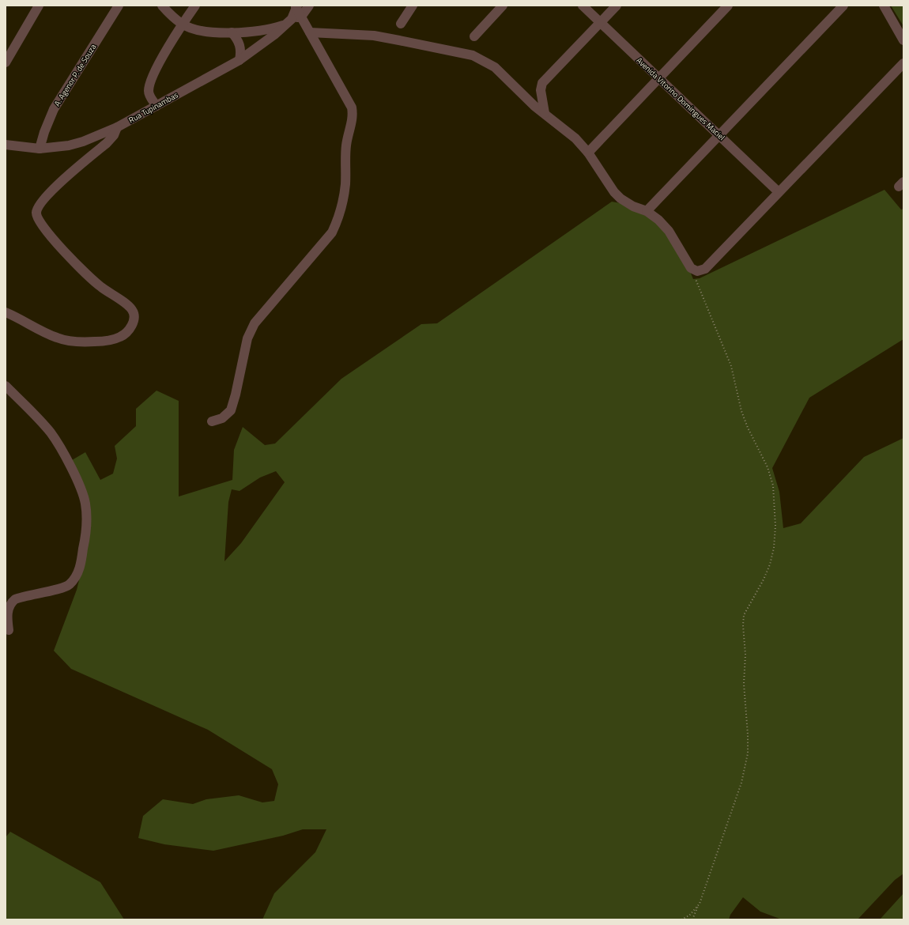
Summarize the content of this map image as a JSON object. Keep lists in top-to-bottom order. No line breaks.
{"streets":{"street":["A. Agenor P. de Souza","Avenida Vitorino Domingues Maciel","Rua Tupinambas"]},"crossings":[["A. Agenor P. de Souza","Rua Tupinambas"]]}
